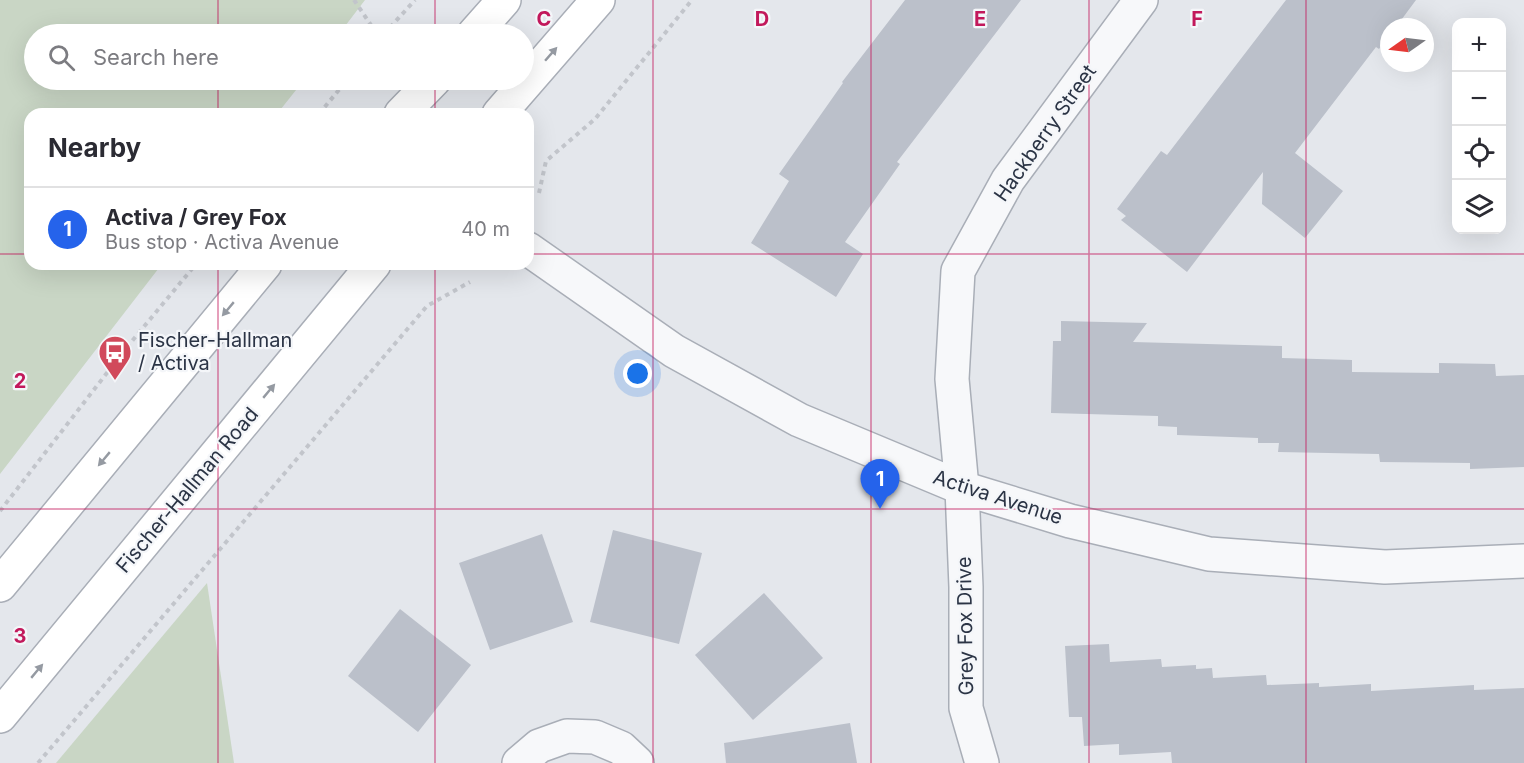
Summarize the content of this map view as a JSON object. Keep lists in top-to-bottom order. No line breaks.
{"streets":{"main road":["Fischer-Hallman Road"],"street":["Hackberry Street","Activa Avenue","Grey Fox Drive"]},"crossings":[["Hackberry Street","Activa Avenue"],["Hackberry Street","Grey Fox Drive"],["Activa Avenue","Grey Fox Drive"]],"places":{"bus stop":["Fischer-Hallman / Activa"]},"north":"left","page":{"map_buttons":["+","−"],"search":"Search here","heading":"Nearby","list":[{"mark":"1","name":"Activa / Grey Fox","note":"Bus stop · Activa Avenue","value":"40 m"}],"pins":"1"},"grid":{"columns":["C","D","E","F"],"rows":["2","3"]}}
